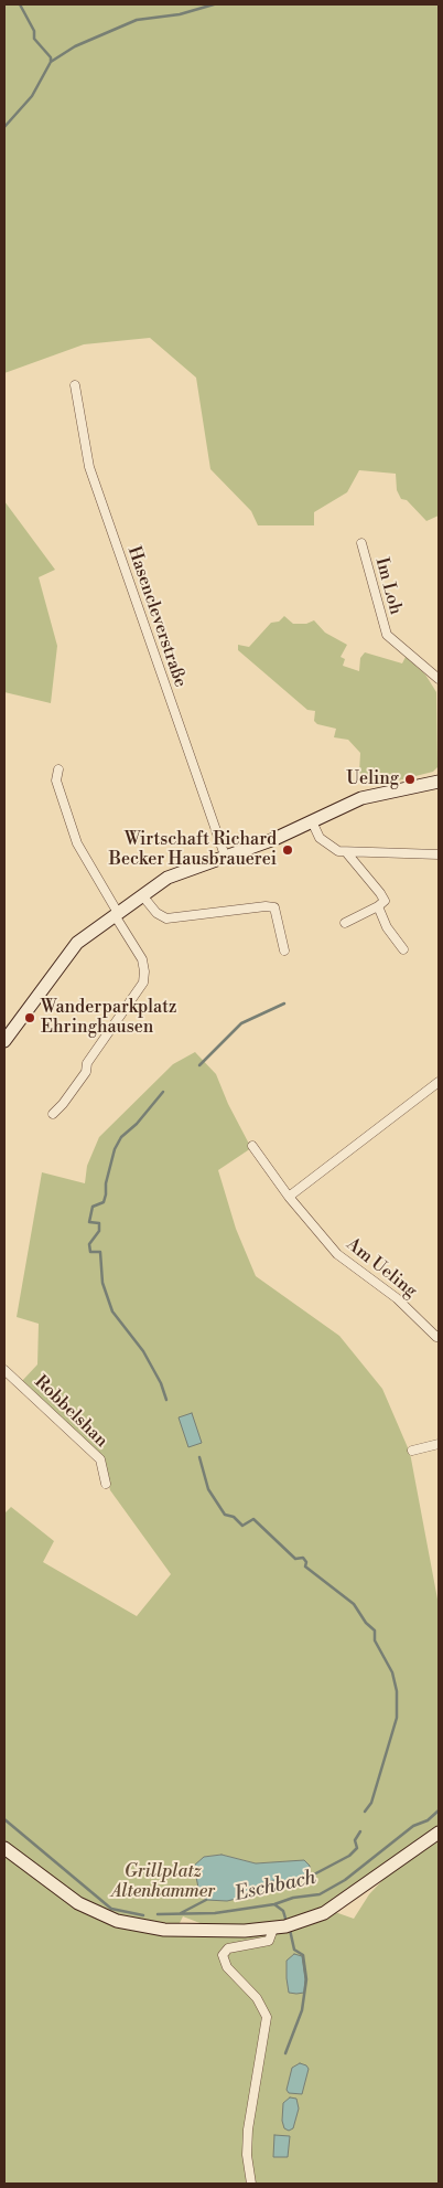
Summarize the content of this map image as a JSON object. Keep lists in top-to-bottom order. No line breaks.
{"streets":{"street":["Im Loh","Hasencleverstraße","Am Ueling","Robbelshan"]},"water":["Eschbach"],"parks":["Grillplatz Altenhammer"],"places":["Ueling","Wirtschaft Richard Becker Hausbrauerei","Wanderparkplatz Ehringhausen"]}
